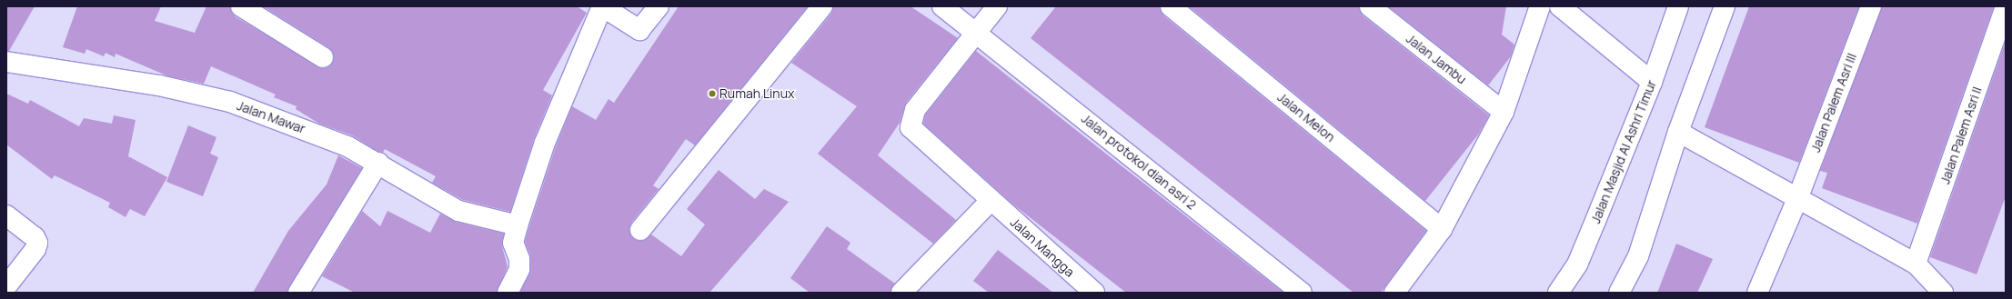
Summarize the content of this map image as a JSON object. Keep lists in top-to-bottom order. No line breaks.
{"streets":{"street":["Jalan Jambu","Jalan Palem Asri III","Jalan Mawar","Jalan Melon","Jalan Palem Asri II","Jalan Masjid Al Ashri Timur","Jalan protokol dian asri 2","Jalan Mangga"]},"crossings":[["Jalan protokol dian asri 2","Jalan Mangga"]],"places":["Rumah Linux"]}
